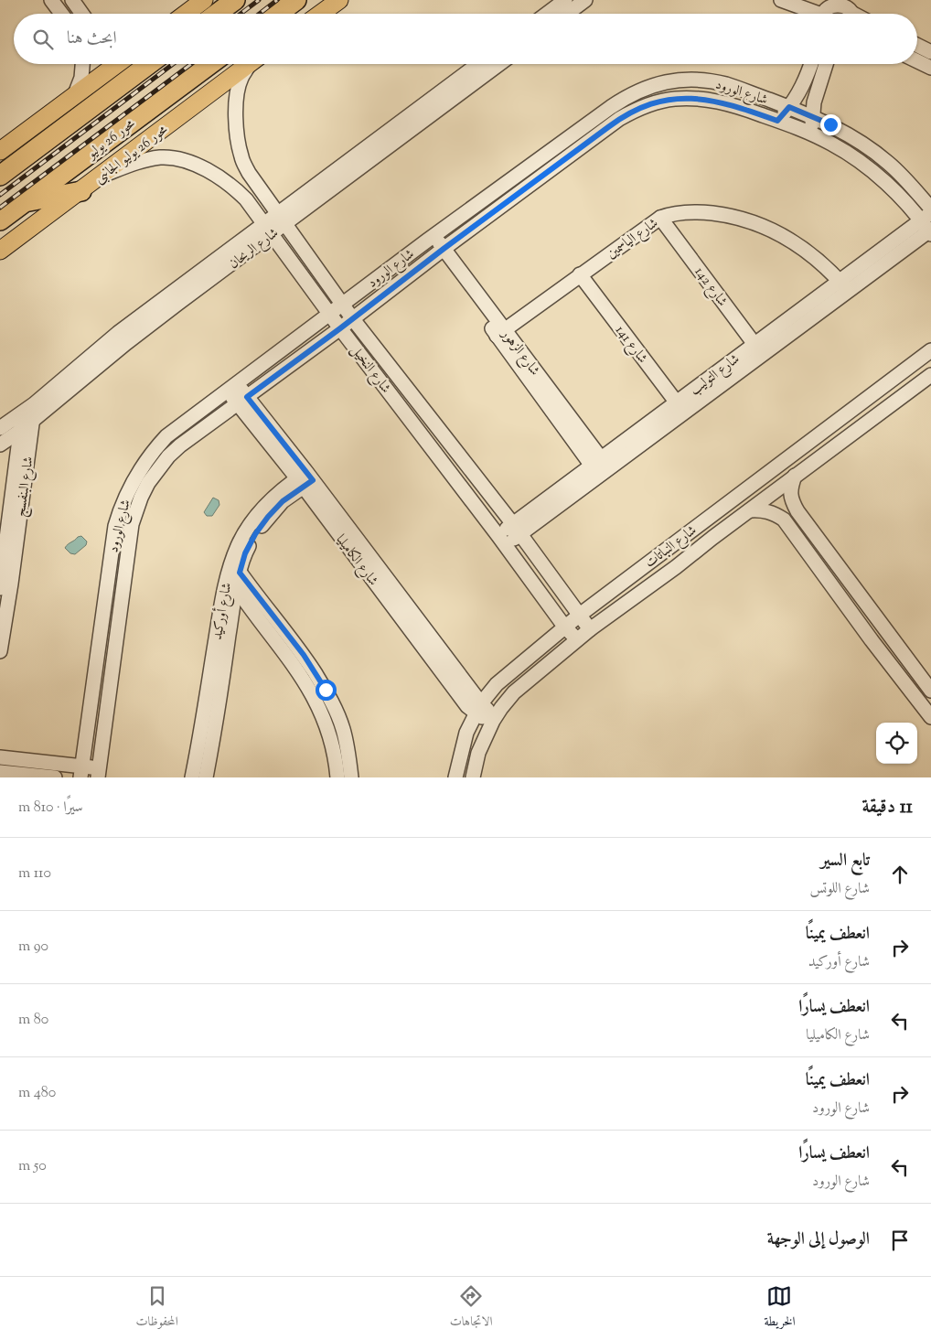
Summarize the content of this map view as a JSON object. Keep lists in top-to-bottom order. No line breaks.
{"streets":{"highway":["محور 26 يوليو"],"main road":["محور 26 يوليو الجانبى"],"street":["شارع الورود","شارع الياسمين","شارع الريحان","شارع 142","شارع 141","شارع الزهور","شارع النخيل","شارع التوليب","شارع البنفسج","شارع النباتات","شارع الكاميليا","شارع أوركيد"]},"crossings":[["شارع الورود","شارع الزهور"],["شارع الورود","شارع النخيل"],["شارع الورود","شارع التوليب"],["شارع الورود","شارع الكاميليا"],["محور 26 يوليو الجانبى","شارع النخيل"],["شارع الياسمين","شارع 142"],["شارع الياسمين","شارع 141"],["شارع الياسمين","شارع الزهور"],["شارع الياسمين","شارع التوليب"],["شارع الريحان","شارع النخيل"],["شارع الريحان","شارع البنفسج"],["شارع 142","شارع التوليب"],["شارع 141","شارع التوليب"],["شارع الزهور","شارع التوليب"],["شارع النخيل","شارع التوليب"],["شارع النخيل","شارع النباتات"],["شارع النباتات","شارع الكاميليا"],["شارع الكاميليا","شارع أوركيد"]],"page":{"search":"ابحث هنا","heading":["11 دقيقة","سيرًا · 810 m"],"list":[["تابع السير","شارع اللوتس","110 m"],["انعطف يمينًا","شارع أوركيد","90 m"],["انعطف يسارًا","شارع الكاميليا","80 m"],["انعطف يمينًا","شارع الورود","480 m"],["انعطف يسارًا","شارع الورود","50 m"],"الوصول إلى الوجهة"],"nav":["الخريطة","الاتجاهات","المحفوظات"]}}
